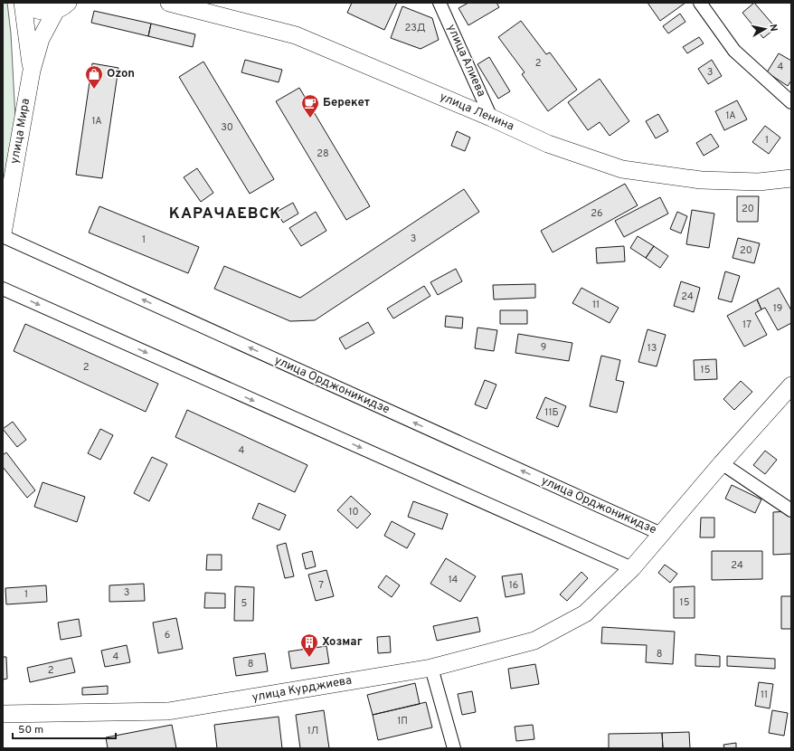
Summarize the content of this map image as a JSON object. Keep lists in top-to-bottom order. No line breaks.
{"streets":{"street":["улица Алиева","улица Ленина","улица Мира","улица Орджоникидзе","улица Курджиева"]},"crossings":[["улица Алиева","улица Ленина"],["улица Мира","улица Орджоникидзе"],["улица Орджоникидзе","улица Курджиева"]],"districts":["КАРАЧАЕВСК"],"places":{"shop":["Ozon"],"cafe":["Берекет"],"building":["Хозмаг"]},"house_numbers":["23Д","2","4","3","1А","1А","30","1","28","20","26","3","1","20","24","11","19","17","9","13","2","15","11Б","4","10","24","14","7","16","3","1","15","5","6","8","4","8","2","11","1П","1Л"],"scale_bar":"50 m","north":"right"}
